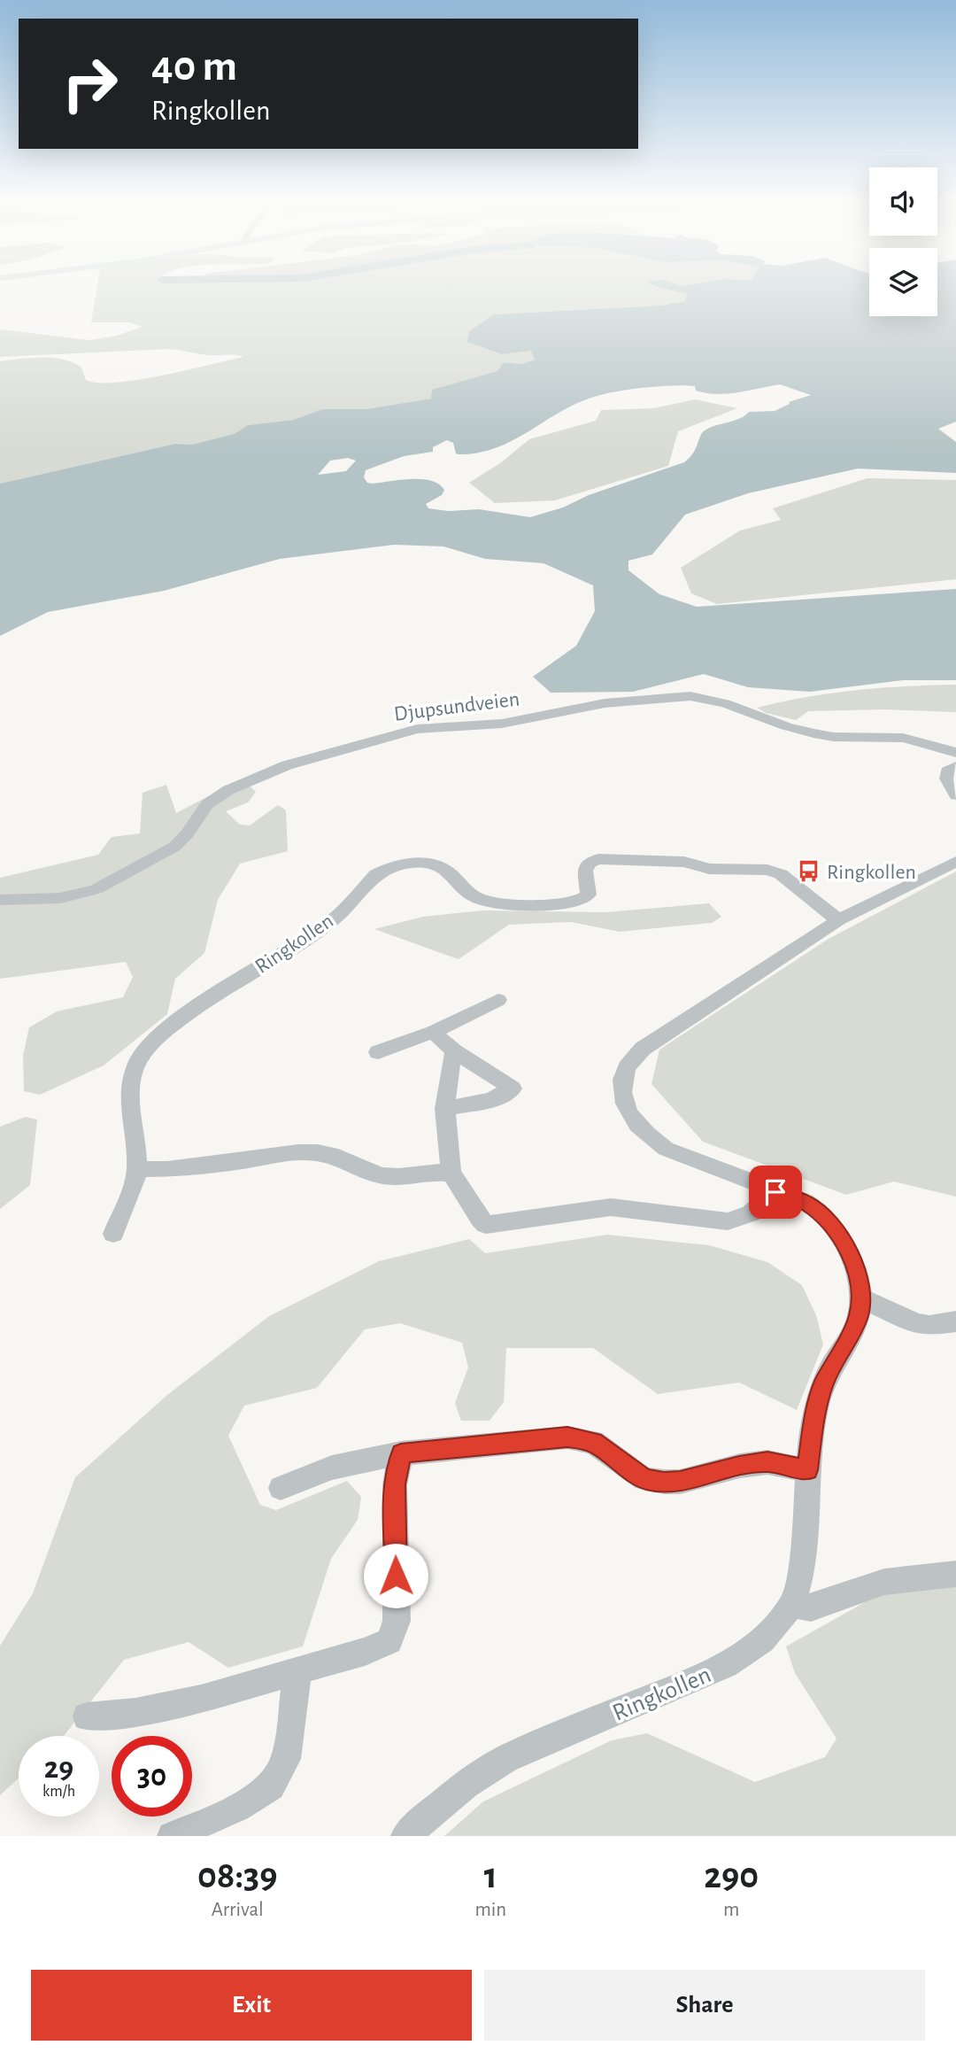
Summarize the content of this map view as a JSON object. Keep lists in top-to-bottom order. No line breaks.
{"streets":{"street":["Djupsundveien","Ringkollen"]},"places":{"bus stop":["Ringkollen"]},"page":{"turn":["40 m","Ringkollen"],"speed":"29 km/h","limit":"30","eta":["08:39","Arrival","1","min","290","m"],"buttons":["Exit","Share"]}}
